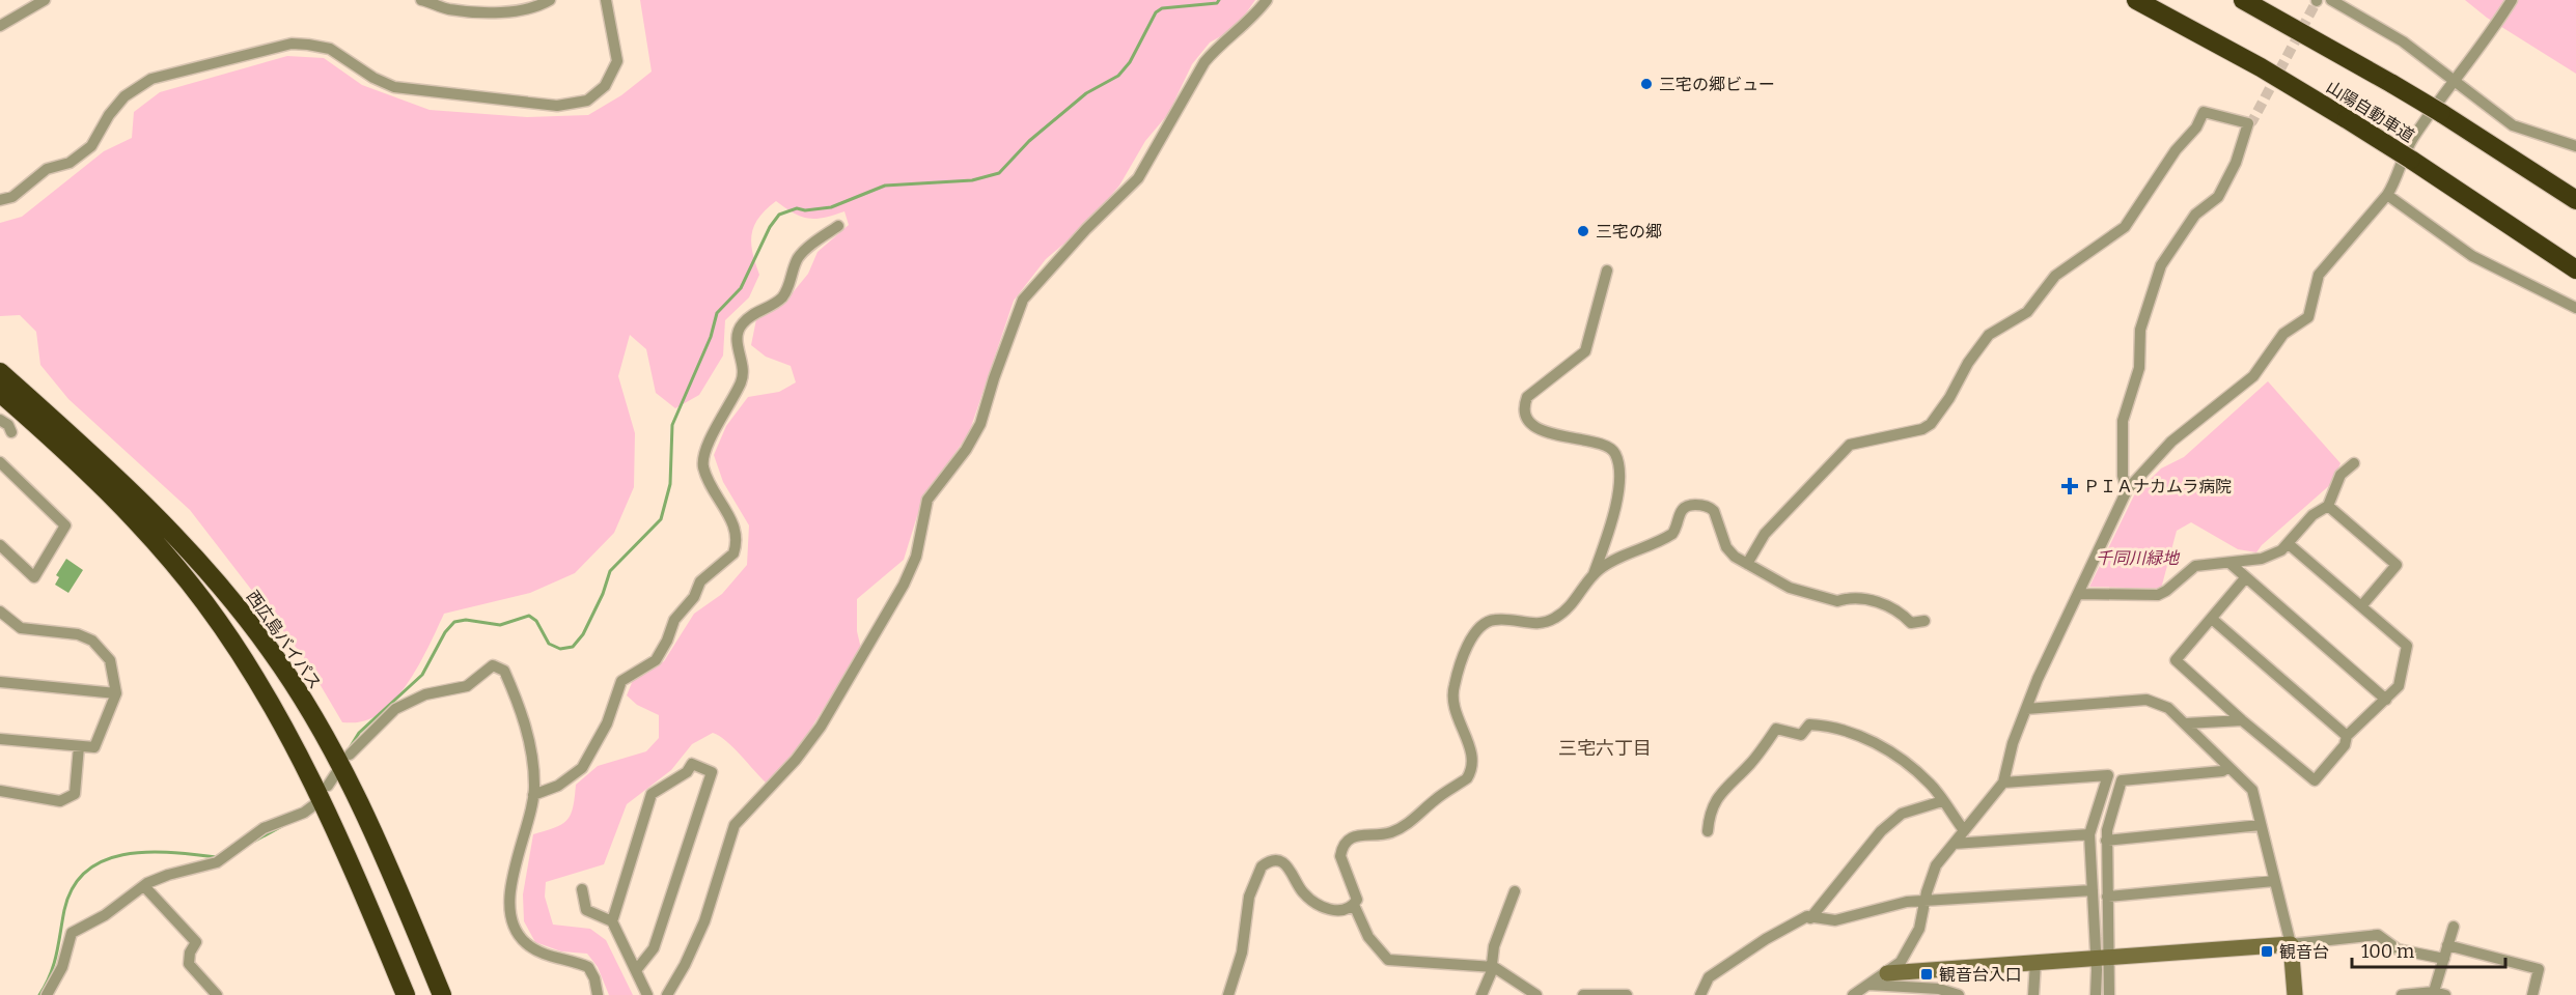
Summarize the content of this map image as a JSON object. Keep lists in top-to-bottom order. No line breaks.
{"streets":{"highway":["山陽自動車道","西広島バイパス"]},"districts":["三宅六丁目"],"parks":["千同川緑地"],"places":{"other":["三宅の郷ビュー","三宅の郷"],"health":["ＰＩＡナカムラ病院"],"transit":["観音台","観音台入口"]},"scale_bar":"100 m"}
